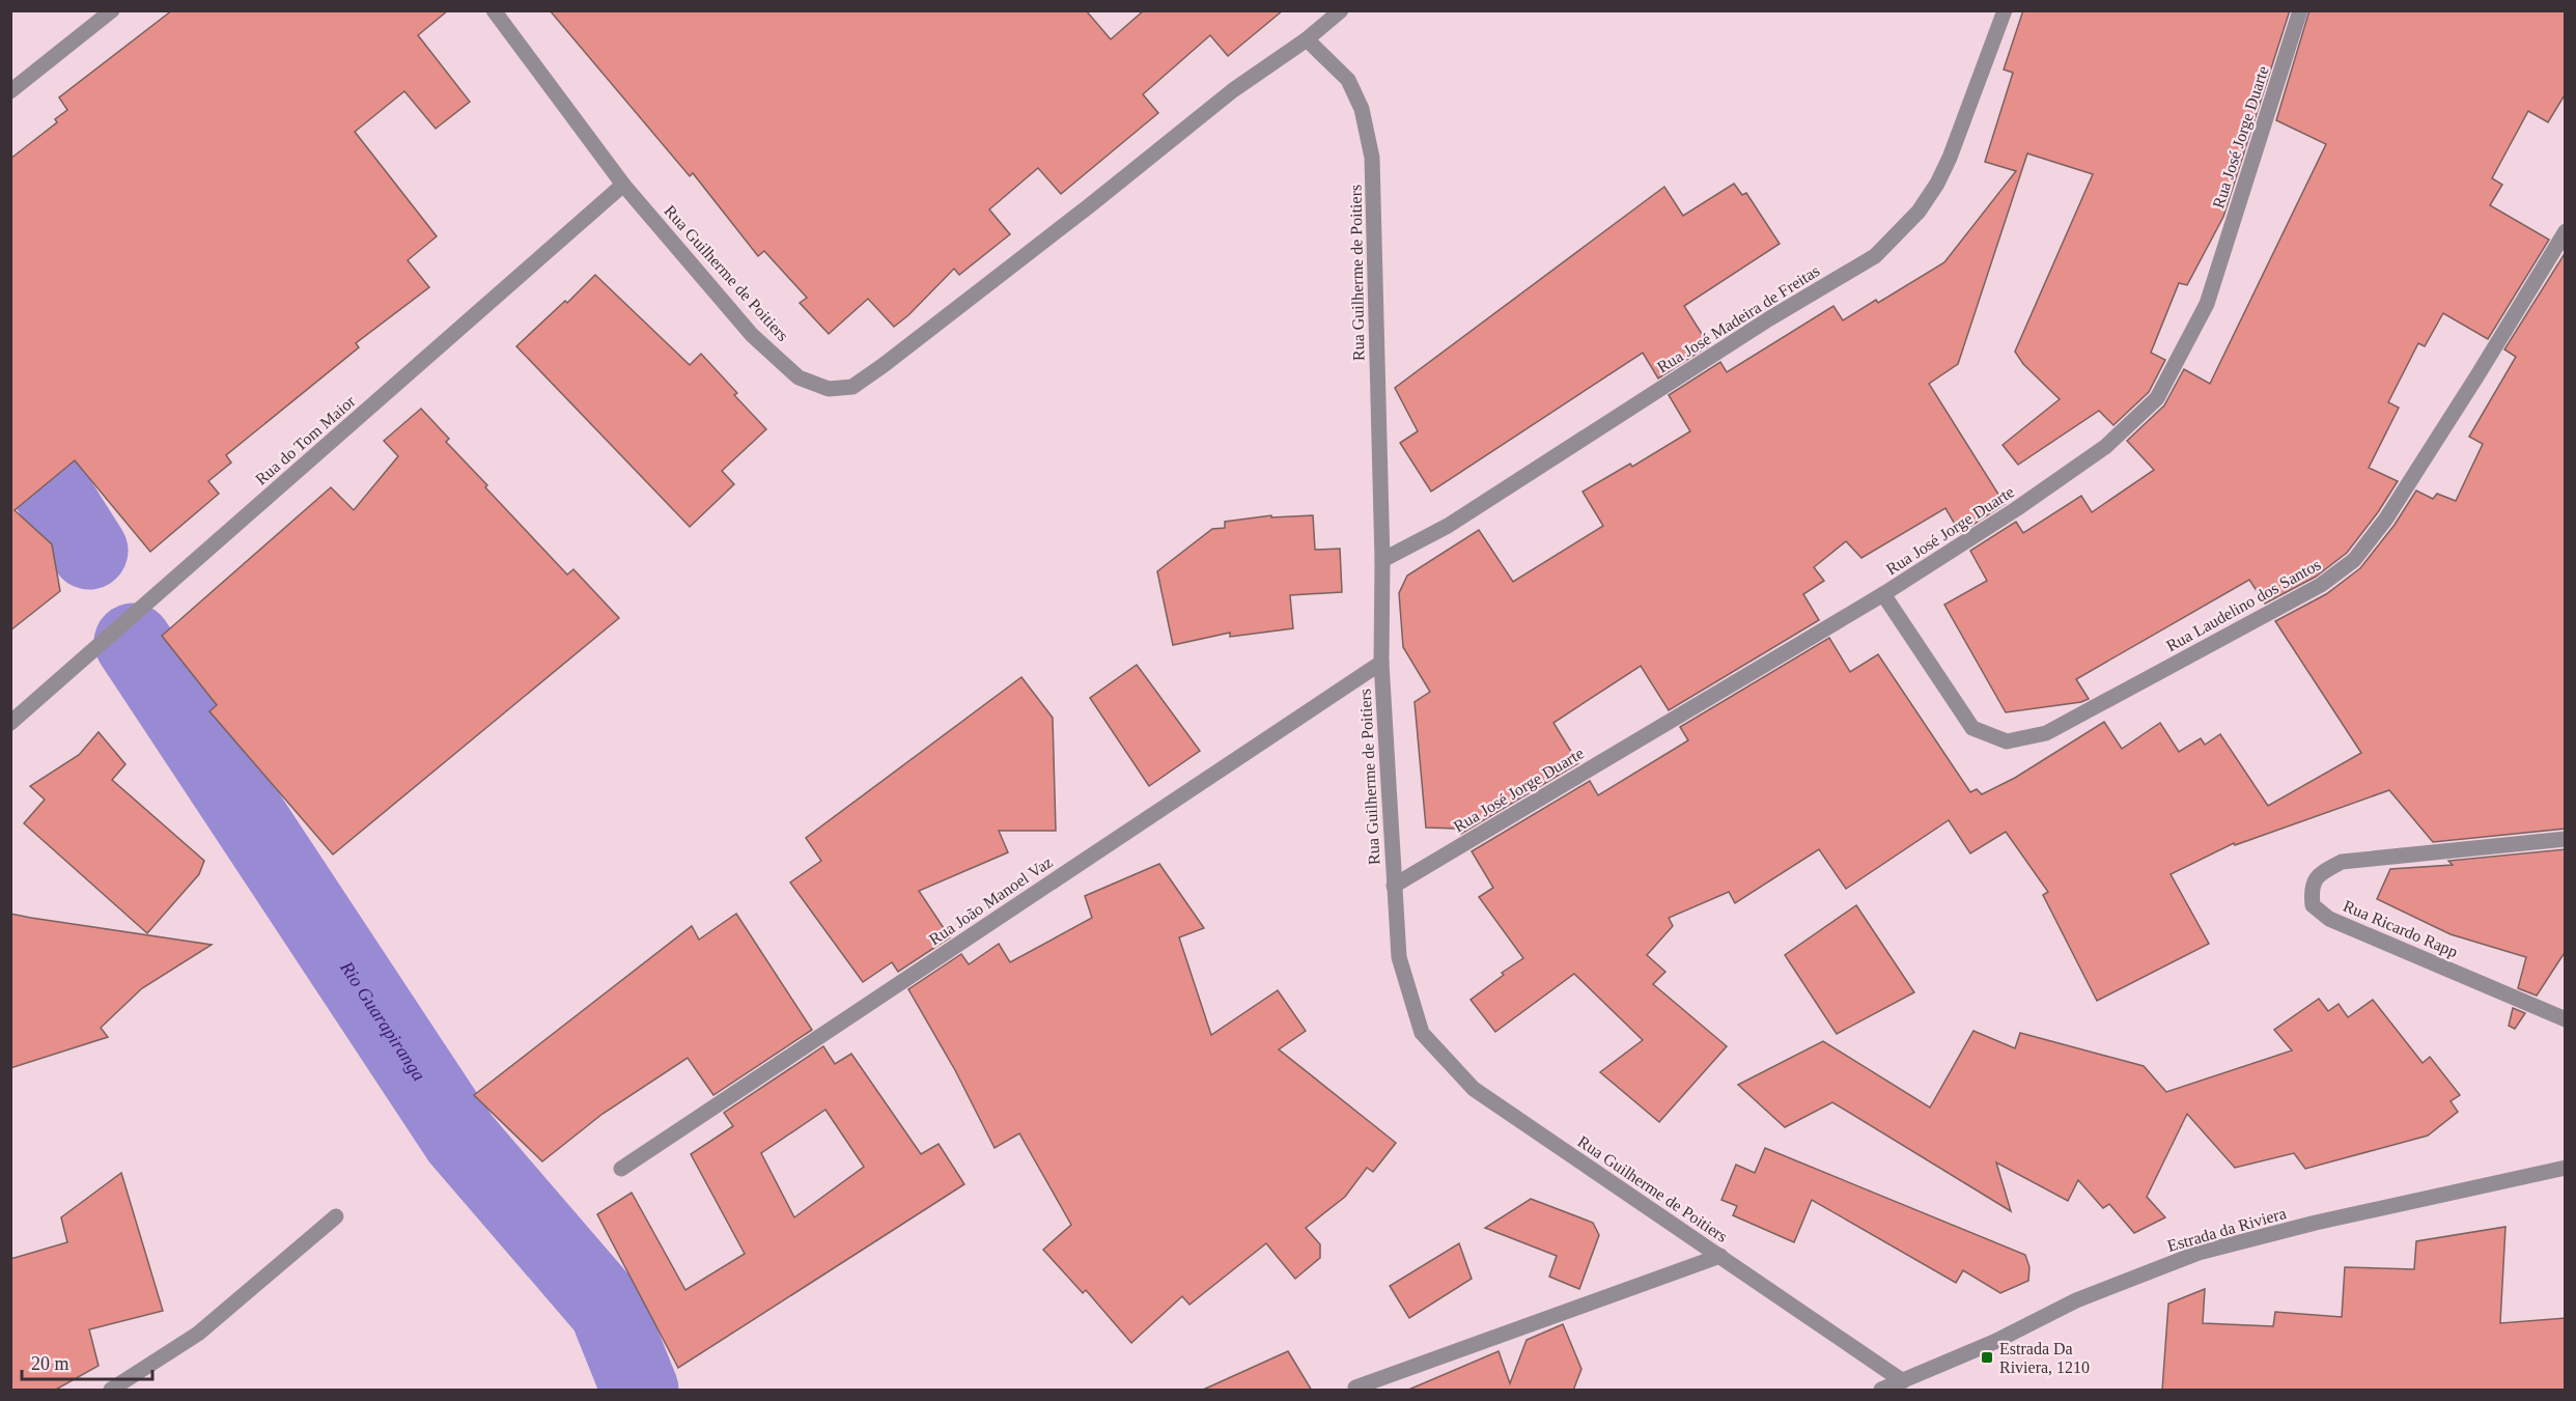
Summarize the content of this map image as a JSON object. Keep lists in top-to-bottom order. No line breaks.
{"streets":{"street":["Rua José Jorge Duarte","Rua Guilherme de Poitiers","Rua José Madeira de Freitas","Rua do Tom Maior","Rua Laudelino dos Santos","Rua João Manoel Vaz","Rua Ricardo Rapp","Estrada da Riviera"]},"crossings":[["Rua José Jorge Duarte","Rua Guilherme de Poitiers"],["Rua José Jorge Duarte","Rua Laudelino dos Santos"],["Rua Guilherme de Poitiers","Rua José Madeira de Freitas"],["Rua Guilherme de Poitiers","Rua do Tom Maior"],["Rua Guilherme de Poitiers","Rua João Manoel Vaz"],["Rua Guilherme de Poitiers","Estrada da Riviera"]],"water":["Rio Guarapiranga"],"places":{"transit":["Estrada Da Riviera, 1210"]},"scale_bar":"20 m"}
